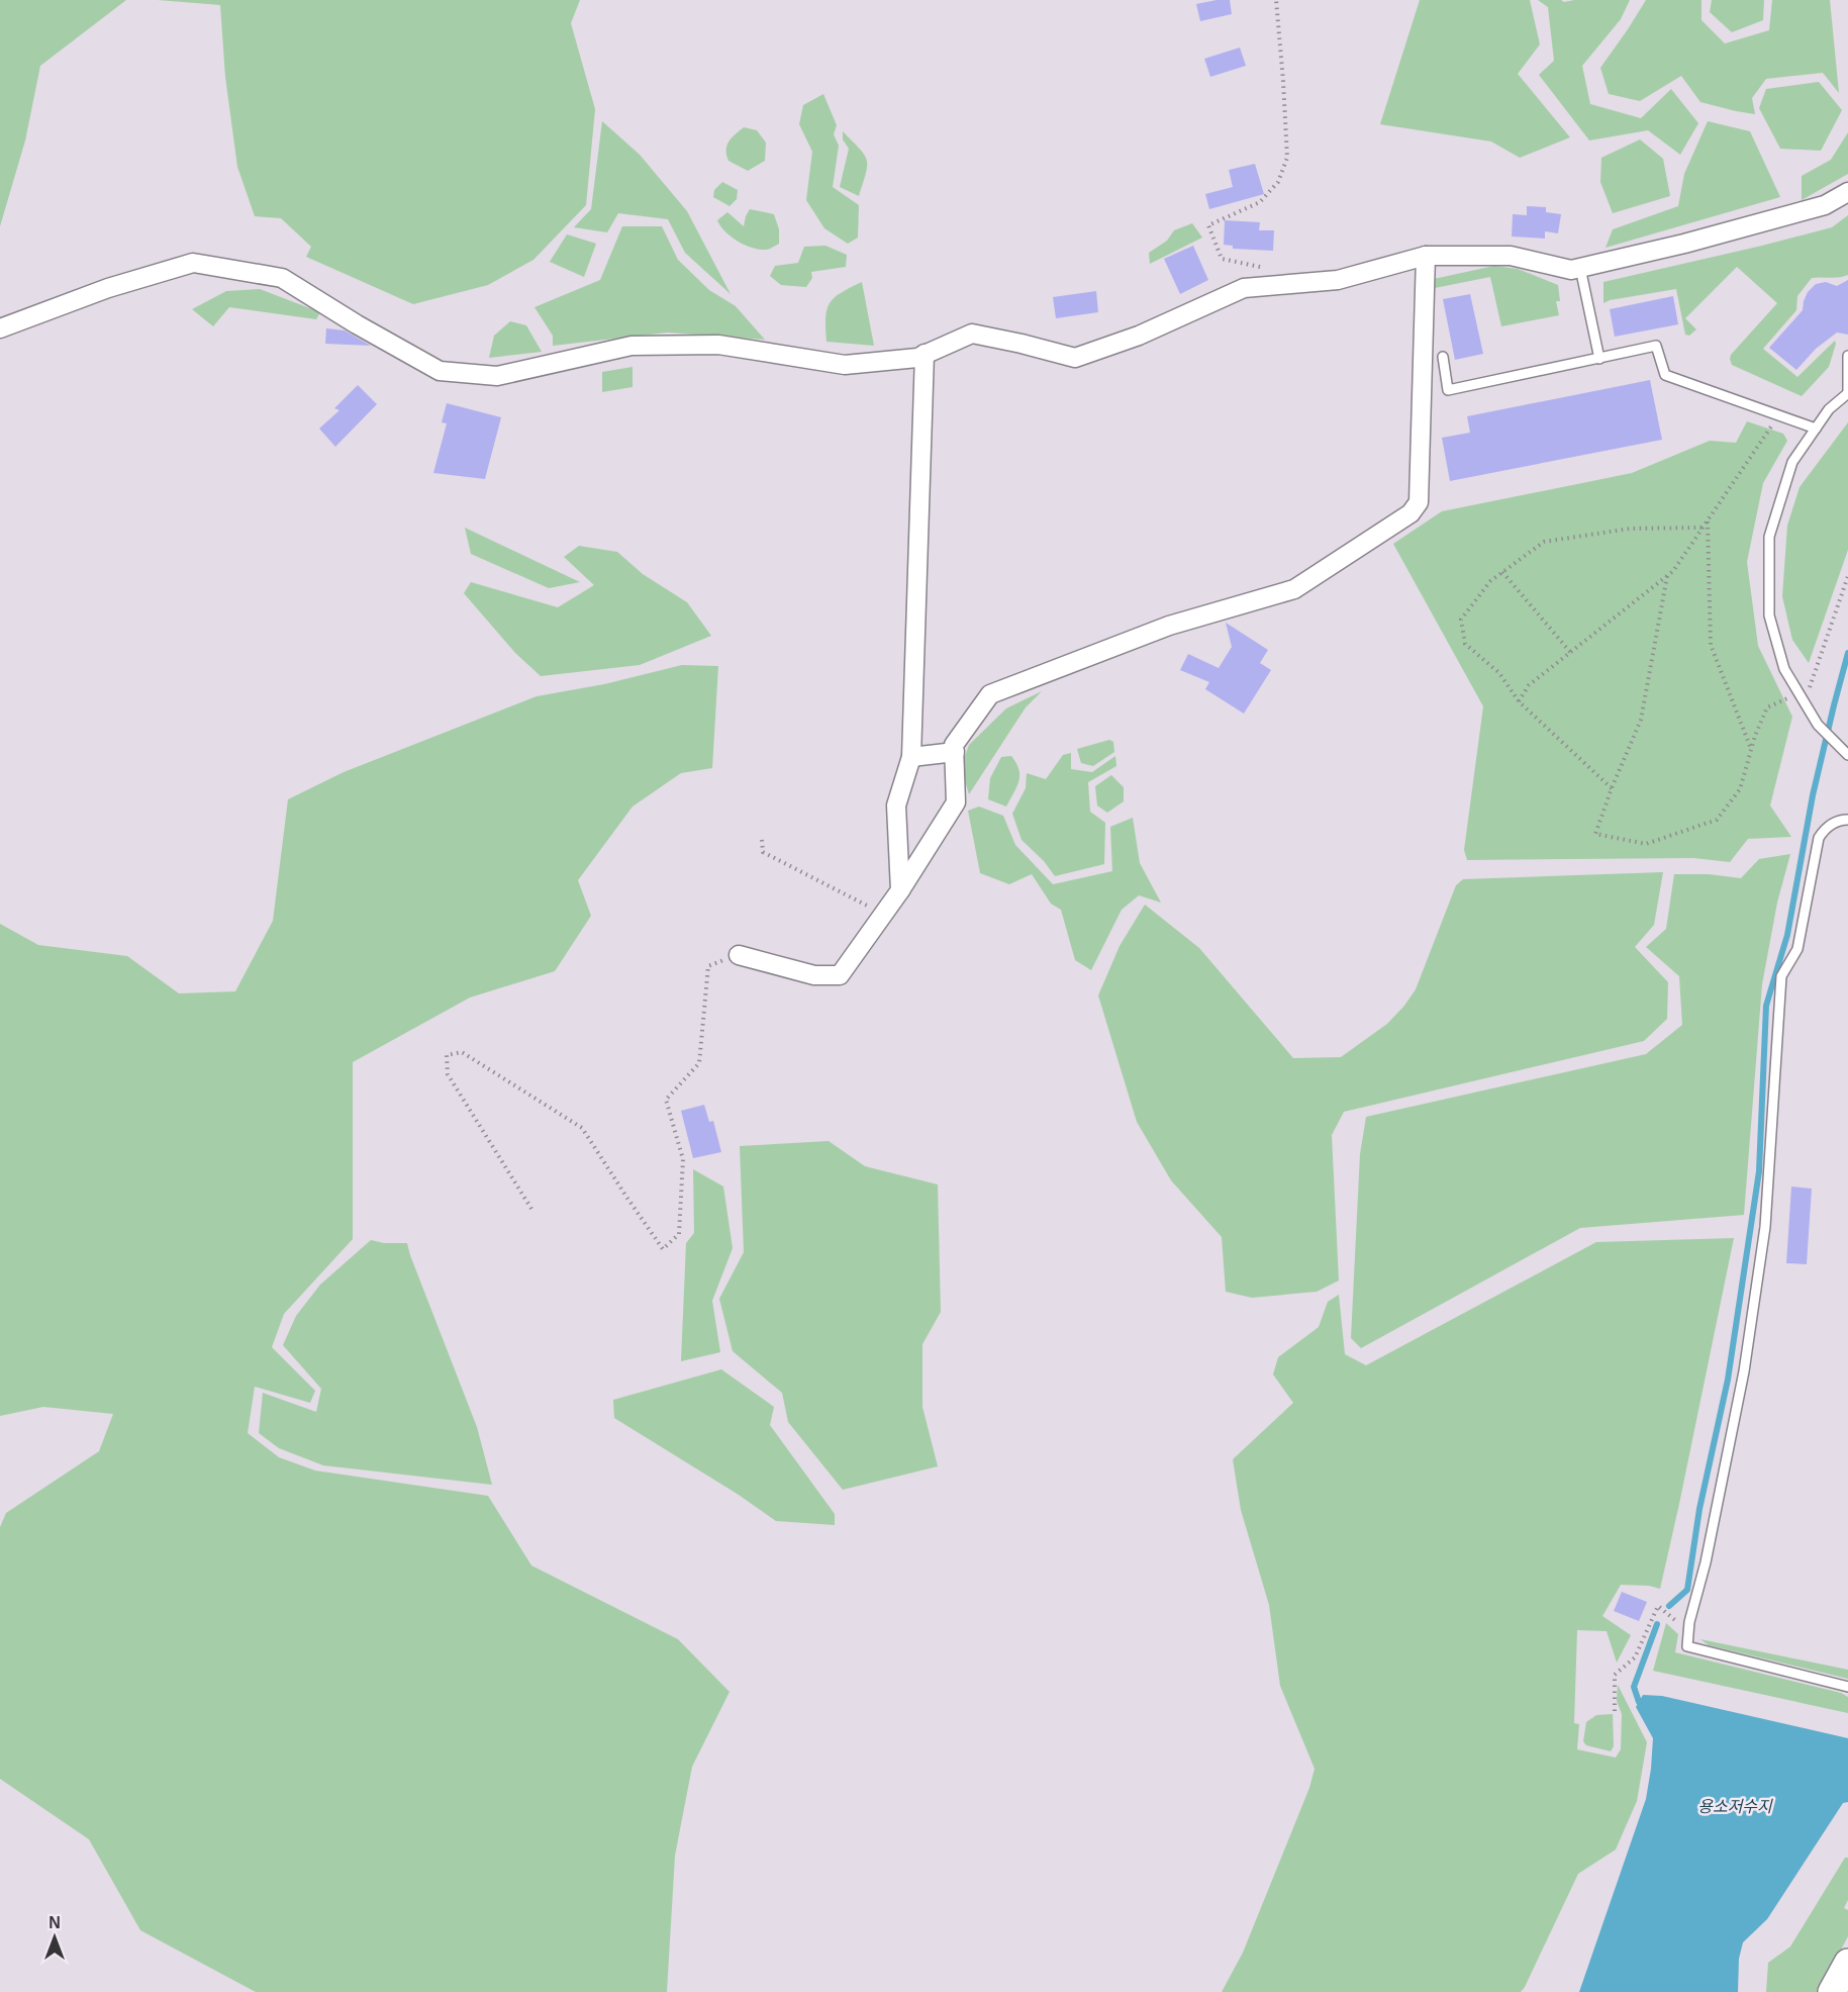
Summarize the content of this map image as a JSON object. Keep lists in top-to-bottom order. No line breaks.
{"water":["용소저수지"],"north":"top"}
